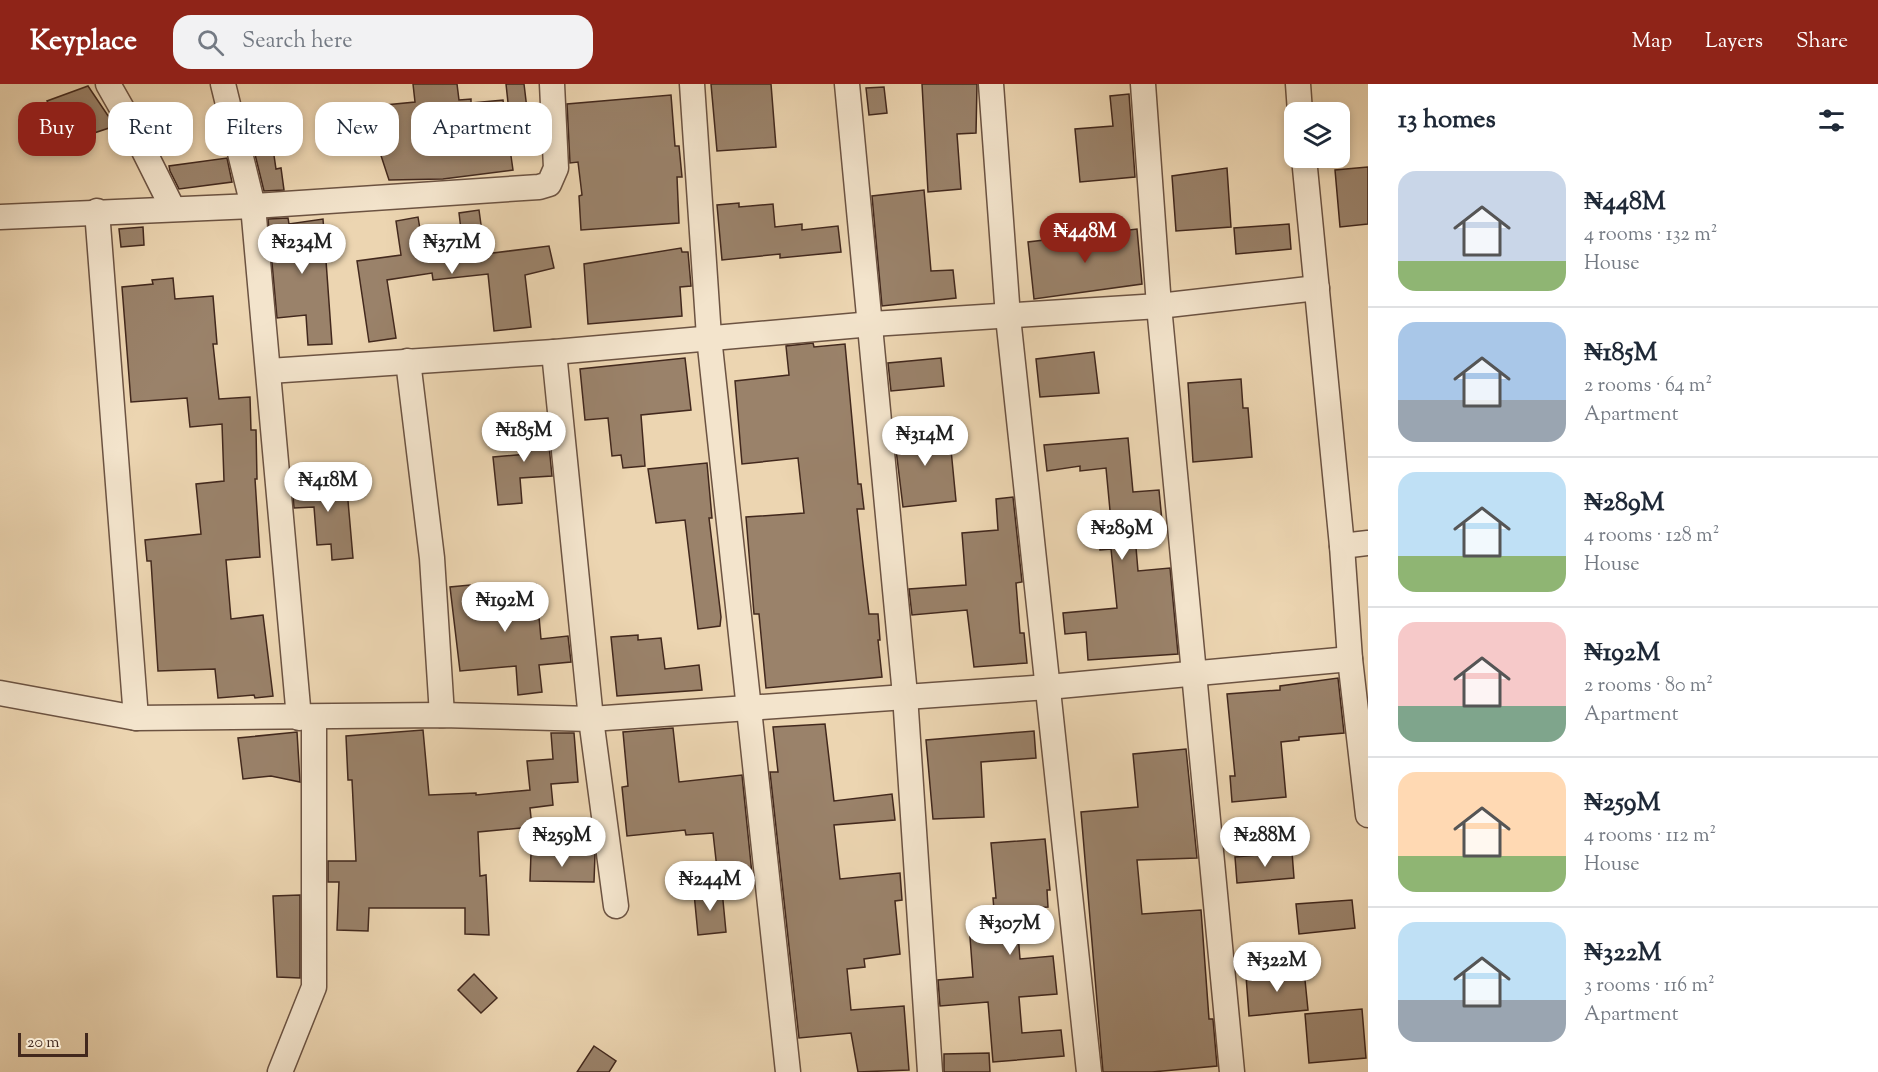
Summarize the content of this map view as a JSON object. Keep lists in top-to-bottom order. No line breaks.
{"scale_bar":"20 m","page":{"header":"Keyplace","search":"Search here","nav":["Map","Layers","Share"],"heading":"13 homes","chip":["Buy","Rent","Filters","New","Apartment"],"list":[{"name":"₦448M","note":"4 rooms · 132 m² · House"},{"name":"₦185M","note":"2 rooms · 64 m² · Apartment"},{"name":"₦289M","note":"4 rooms · 128 m² · House"},{"name":"₦192M","note":"2 rooms · 80 m² · Apartment"},{"name":"₦259M","note":"4 rooms · 112 m² · House"},{"name":"₦322M","note":"3 rooms · 116 m² · Apartment"}],"price":["₦448M","₦234M","₦371M","₦185M","₦314M","₦418M","₦289M","₦192M","₦259M","₦288M","₦244M","₦307M","₦322M"],"scale":"20 m"}}
